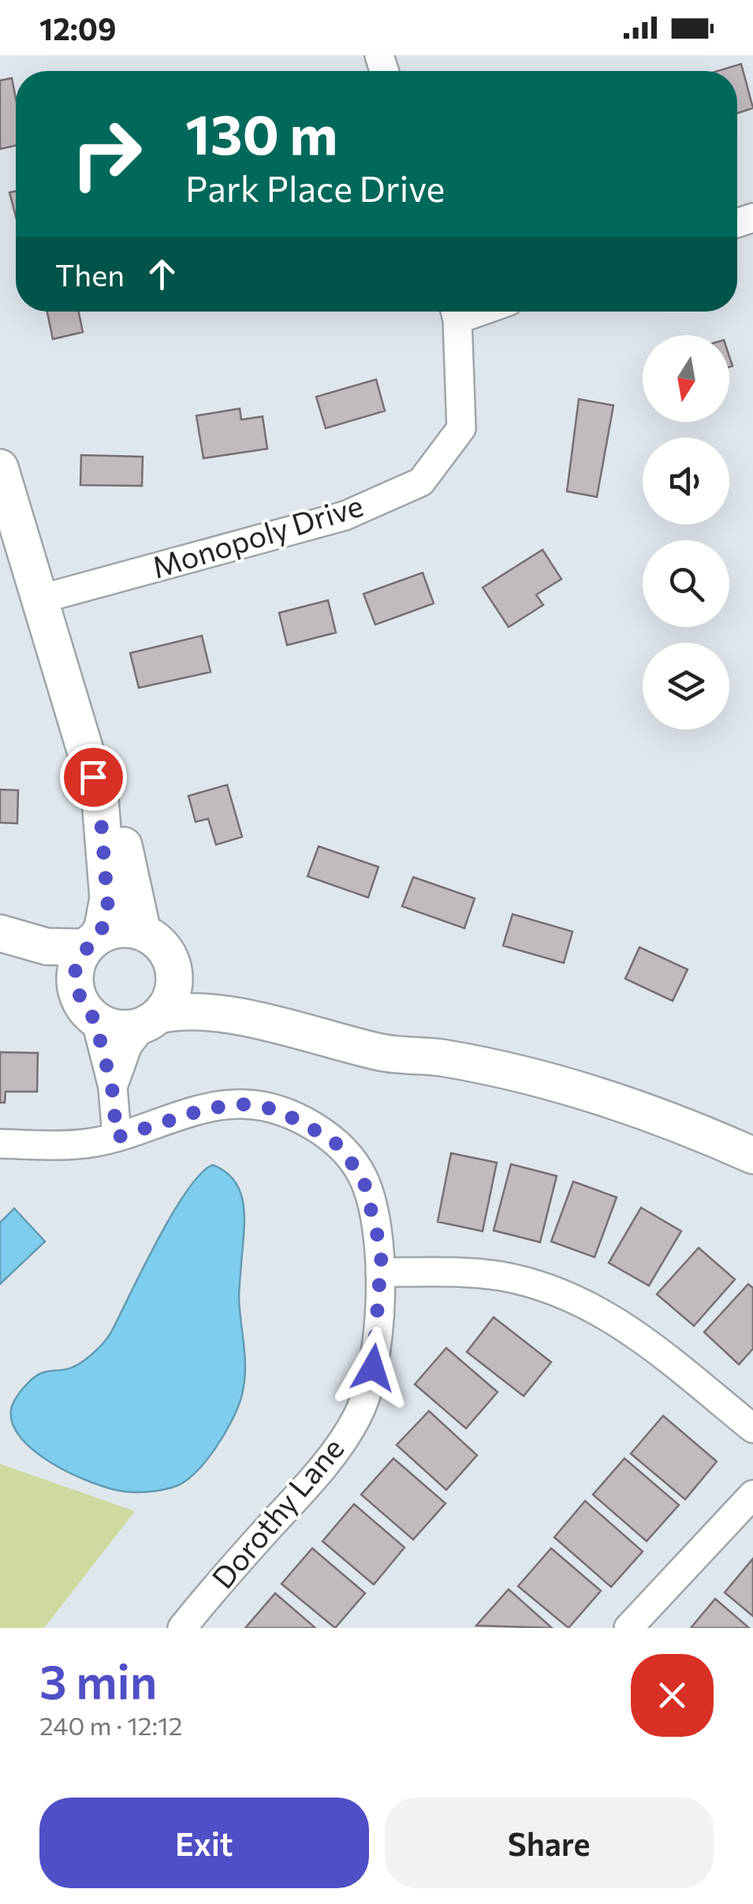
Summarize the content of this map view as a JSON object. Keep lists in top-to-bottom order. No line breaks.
{"streets":{"street":["Monopoly Drive","Dorothy Lane"]},"north":"bottom","page":{"status":"12:09","turn":["130 m","Park Place Drive"],"then":"Then","heading":["3 min","240 m · 12:12"],"buttons":["Exit","Share"]}}
